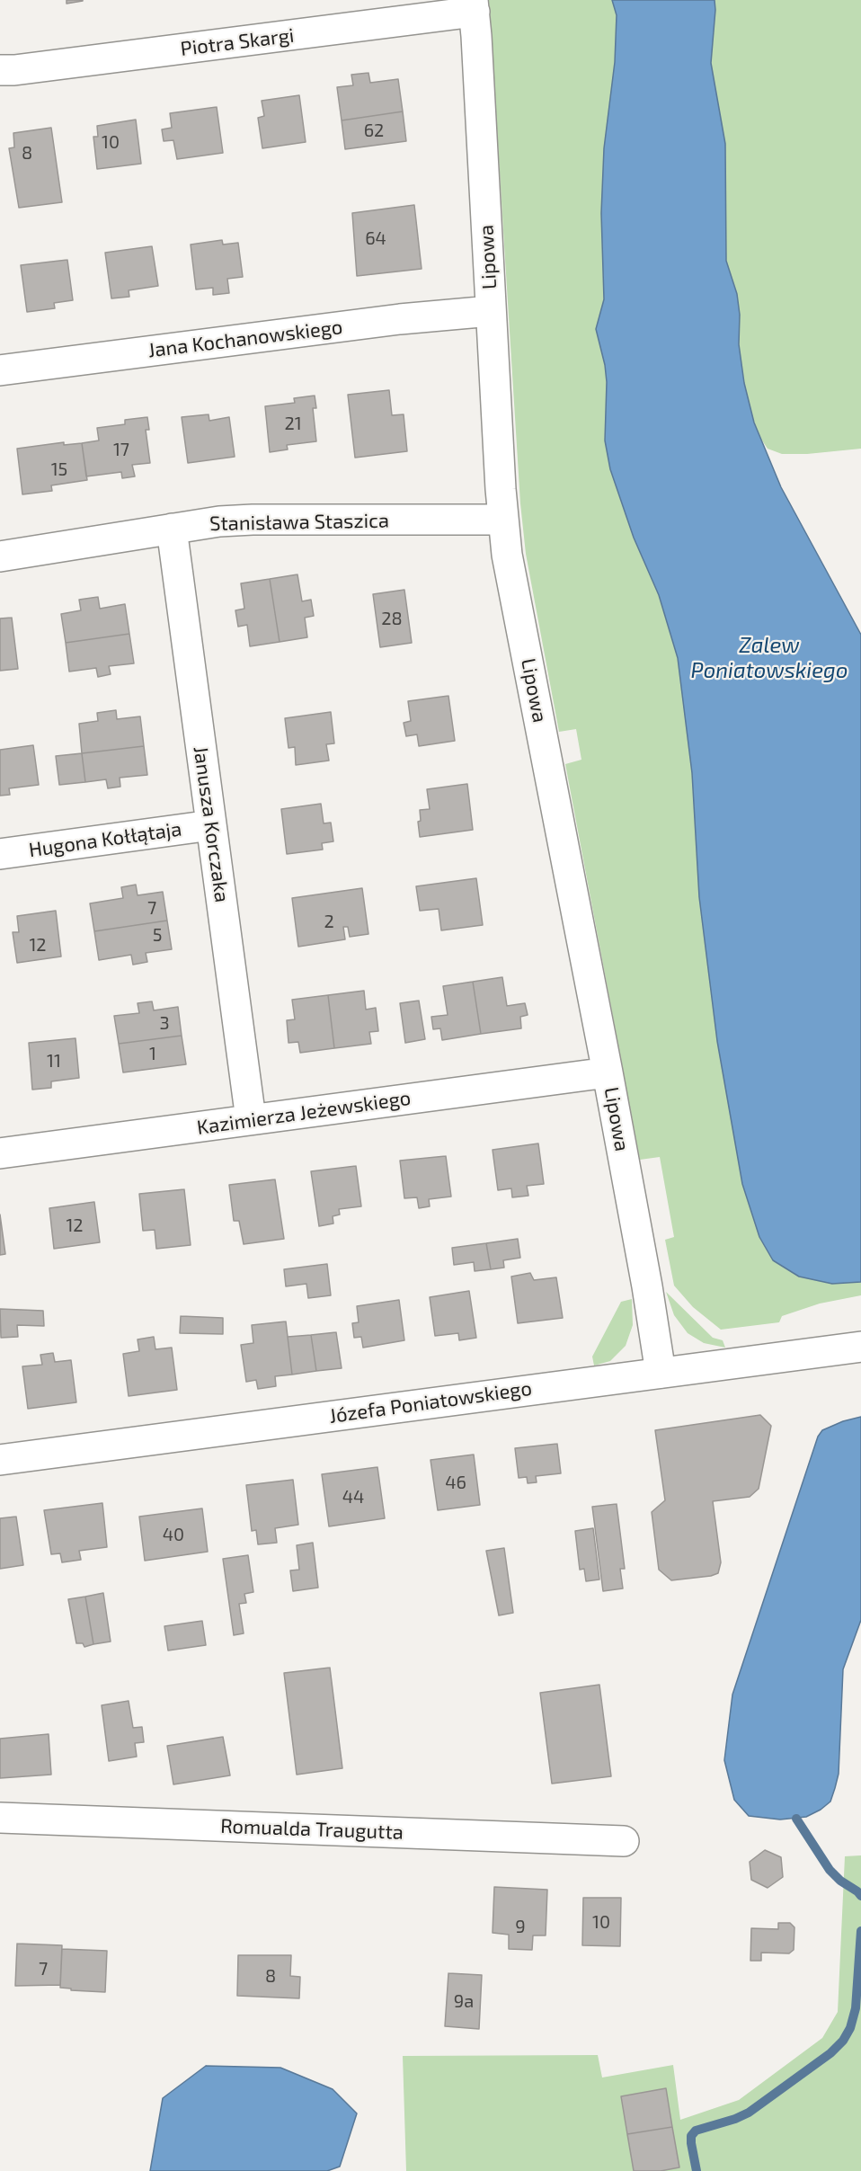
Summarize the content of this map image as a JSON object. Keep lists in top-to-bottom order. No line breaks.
{"streets":{"street":["Piotra Skargi","Lipowa","Jana Kochanowskiego","Stanisława Staszica","Janusza Korczaka","Hugona Kołłątaja","Kazimierza Jeżewskiego","Józefa Poniatowskiego","Romualda Traugutta"]},"crossings":[["Piotra Skargi","Lipowa"],["Lipowa","Jana Kochanowskiego"],["Lipowa","Stanisława Staszica"],["Lipowa","Kazimierza Jeżewskiego"],["Lipowa","Józefa Poniatowskiego"],["Stanisława Staszica","Janusza Korczaka"],["Janusza Korczaka","Hugona Kołłątaja"],["Janusza Korczaka","Kazimierza Jeżewskiego"]],"water":["Zalew Poniatowskiego"],"house_numbers":["62","10","8","64","21","17","15","28","7","2","5","12","3","1","11","12","46","44","40","10","9","7","8","9a"]}
